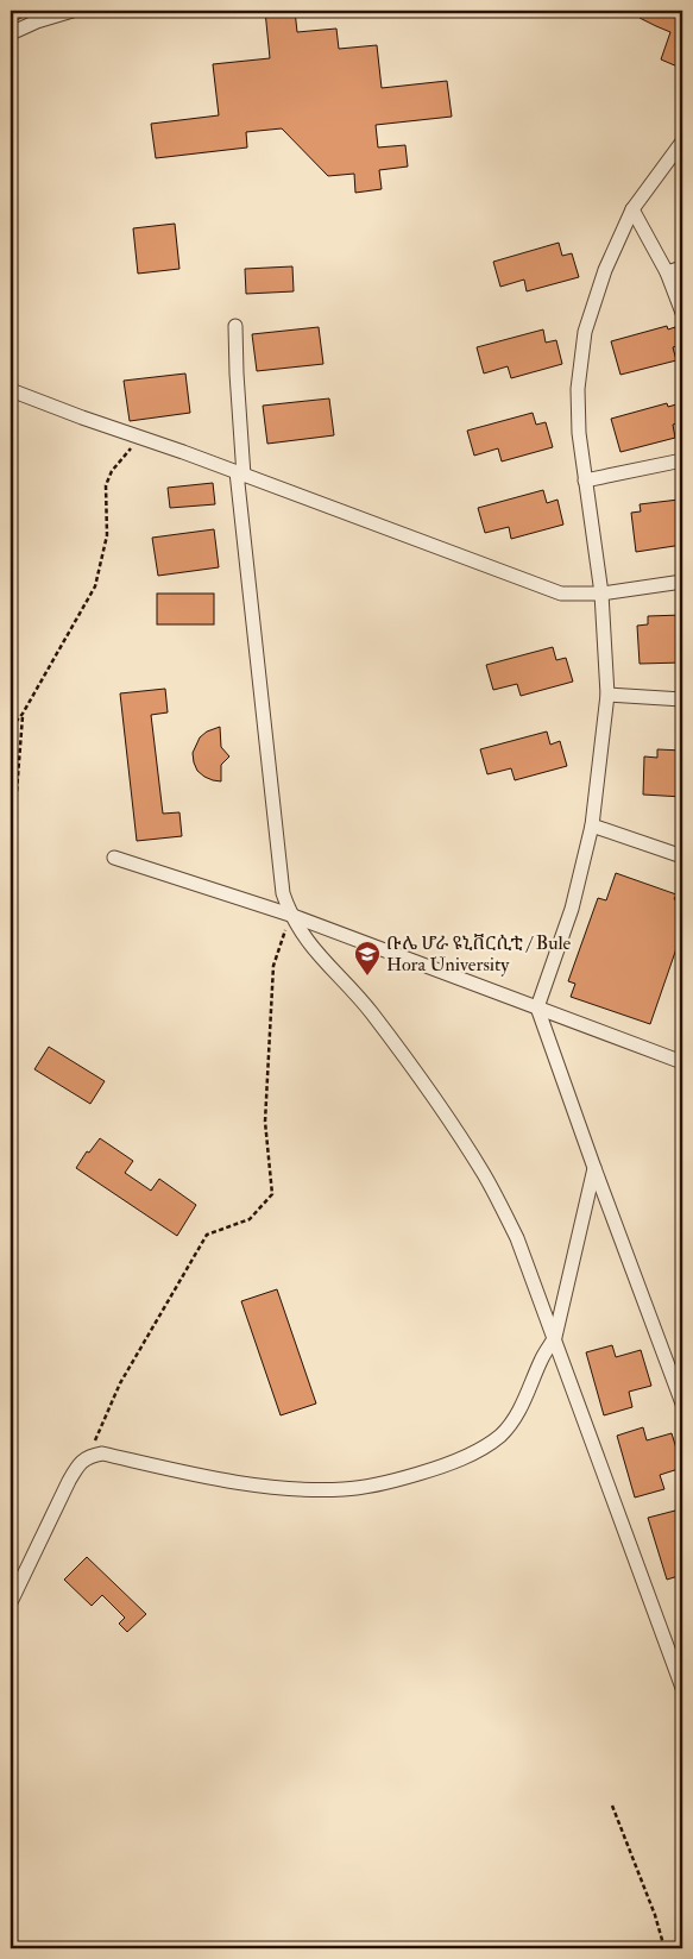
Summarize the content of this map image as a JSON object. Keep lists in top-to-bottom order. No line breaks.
{"places":{"school or university":["ቡሌ ሆራ ዩኒቨርሲቲ / Bule Hora University"]}}
